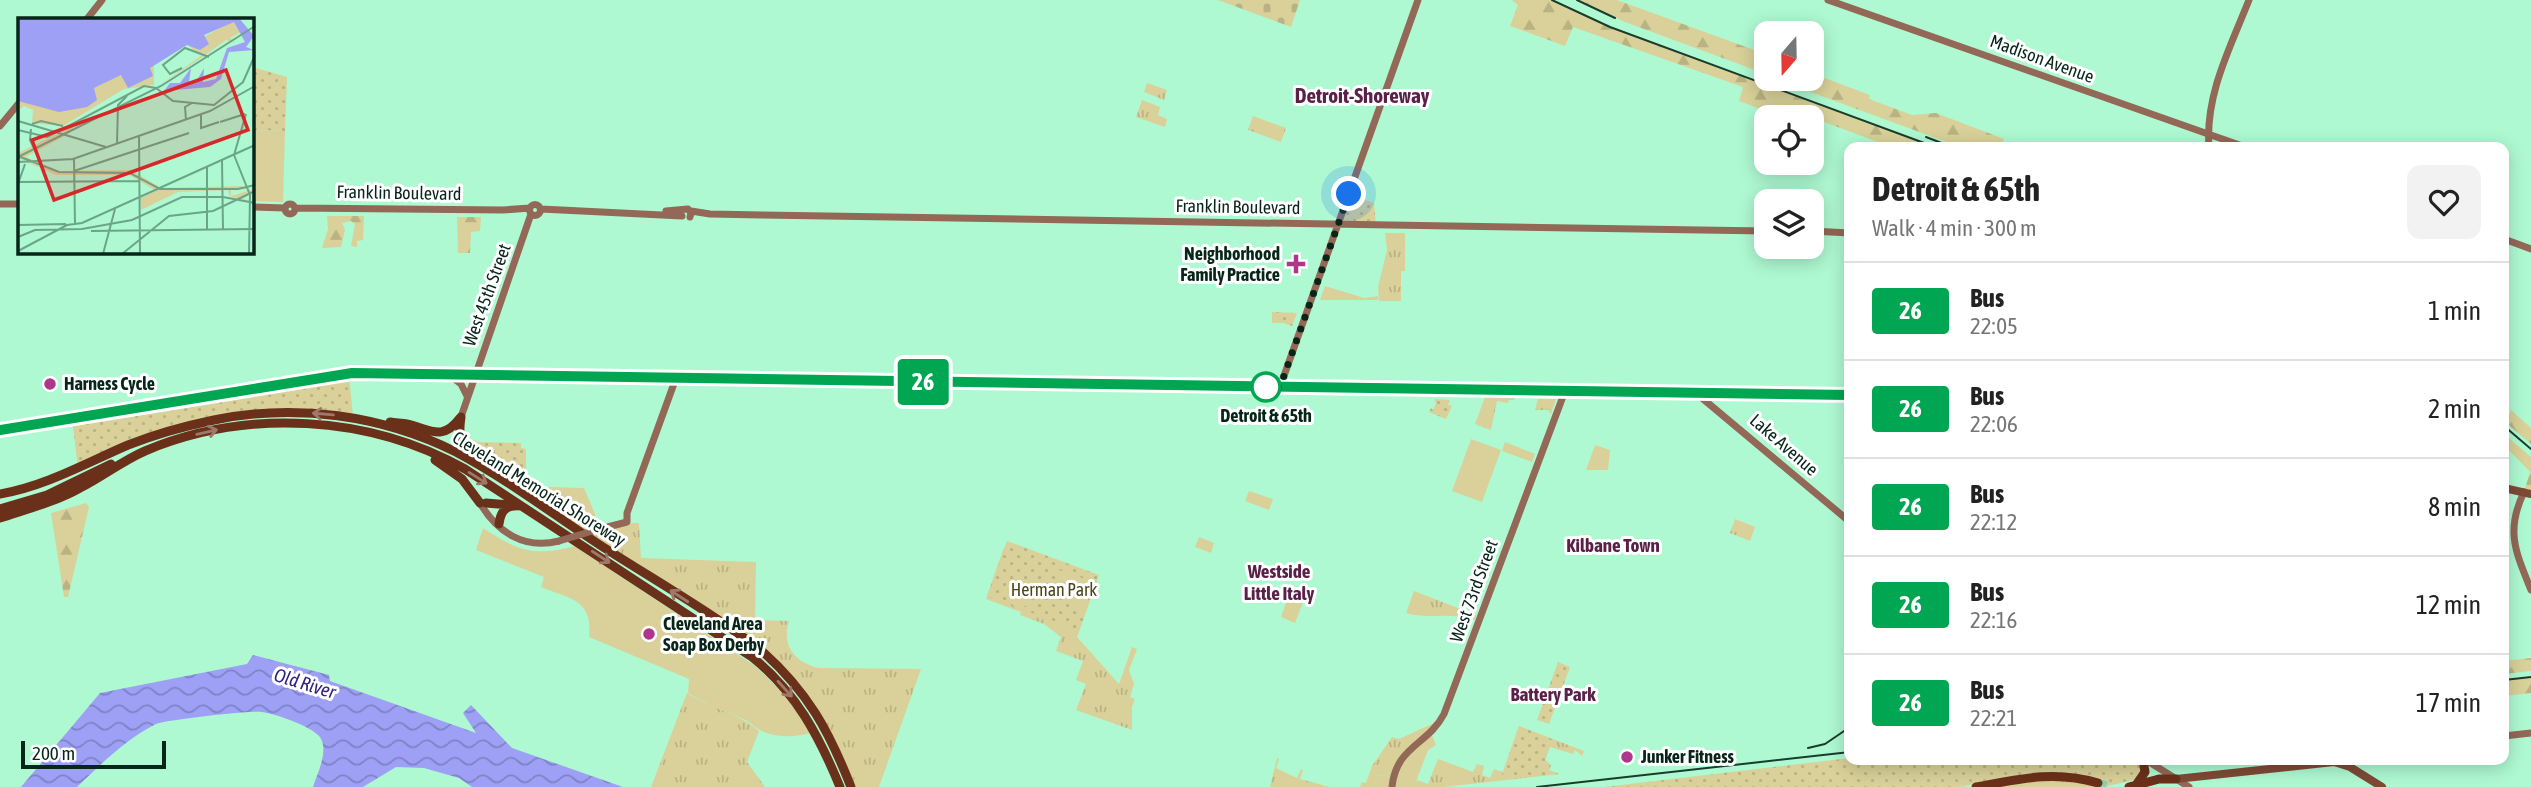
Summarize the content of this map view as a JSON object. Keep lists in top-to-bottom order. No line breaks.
{"streets":{"highway":["Cleveland Memorial Shoreway"],"street":["Madison Avenue","Franklin Boulevard","West 45th Street","Lake Avenue","West 73rd Street"]},"crossings":[["Franklin Boulevard","West 45th Street"]],"districts":["Detroit-Shoreway","Kilbane Town","Westside Little Italy","Battery Park"],"water":["Old River"],"parks":["Herman Park"],"places":{"health":["Neighborhood Family Practice"],"other":["Harness Cycle","Detroit & 65th","Cleveland Area Soap Box Derby","Junker Fitness"]},"lines":["bus line 26"],"scale_bar":"200 m","north":"bottom","page":{"on_map":"26","heading":["Detroit & 65th","Walk · 4 min · 300 m"],"list":[{"mark":"26","name":"Bus","note":"22:05","value":"1 min"},{"mark":"26","name":"Bus","note":"22:06","value":"2 min"},{"mark":"26","name":"Bus","note":"22:12","value":"8 min"},{"mark":"26","name":"Bus","note":"22:16","value":"12 min"},{"mark":"26","name":"Bus","note":"22:21","value":"17 min"}],"scale":"200 m"}}
